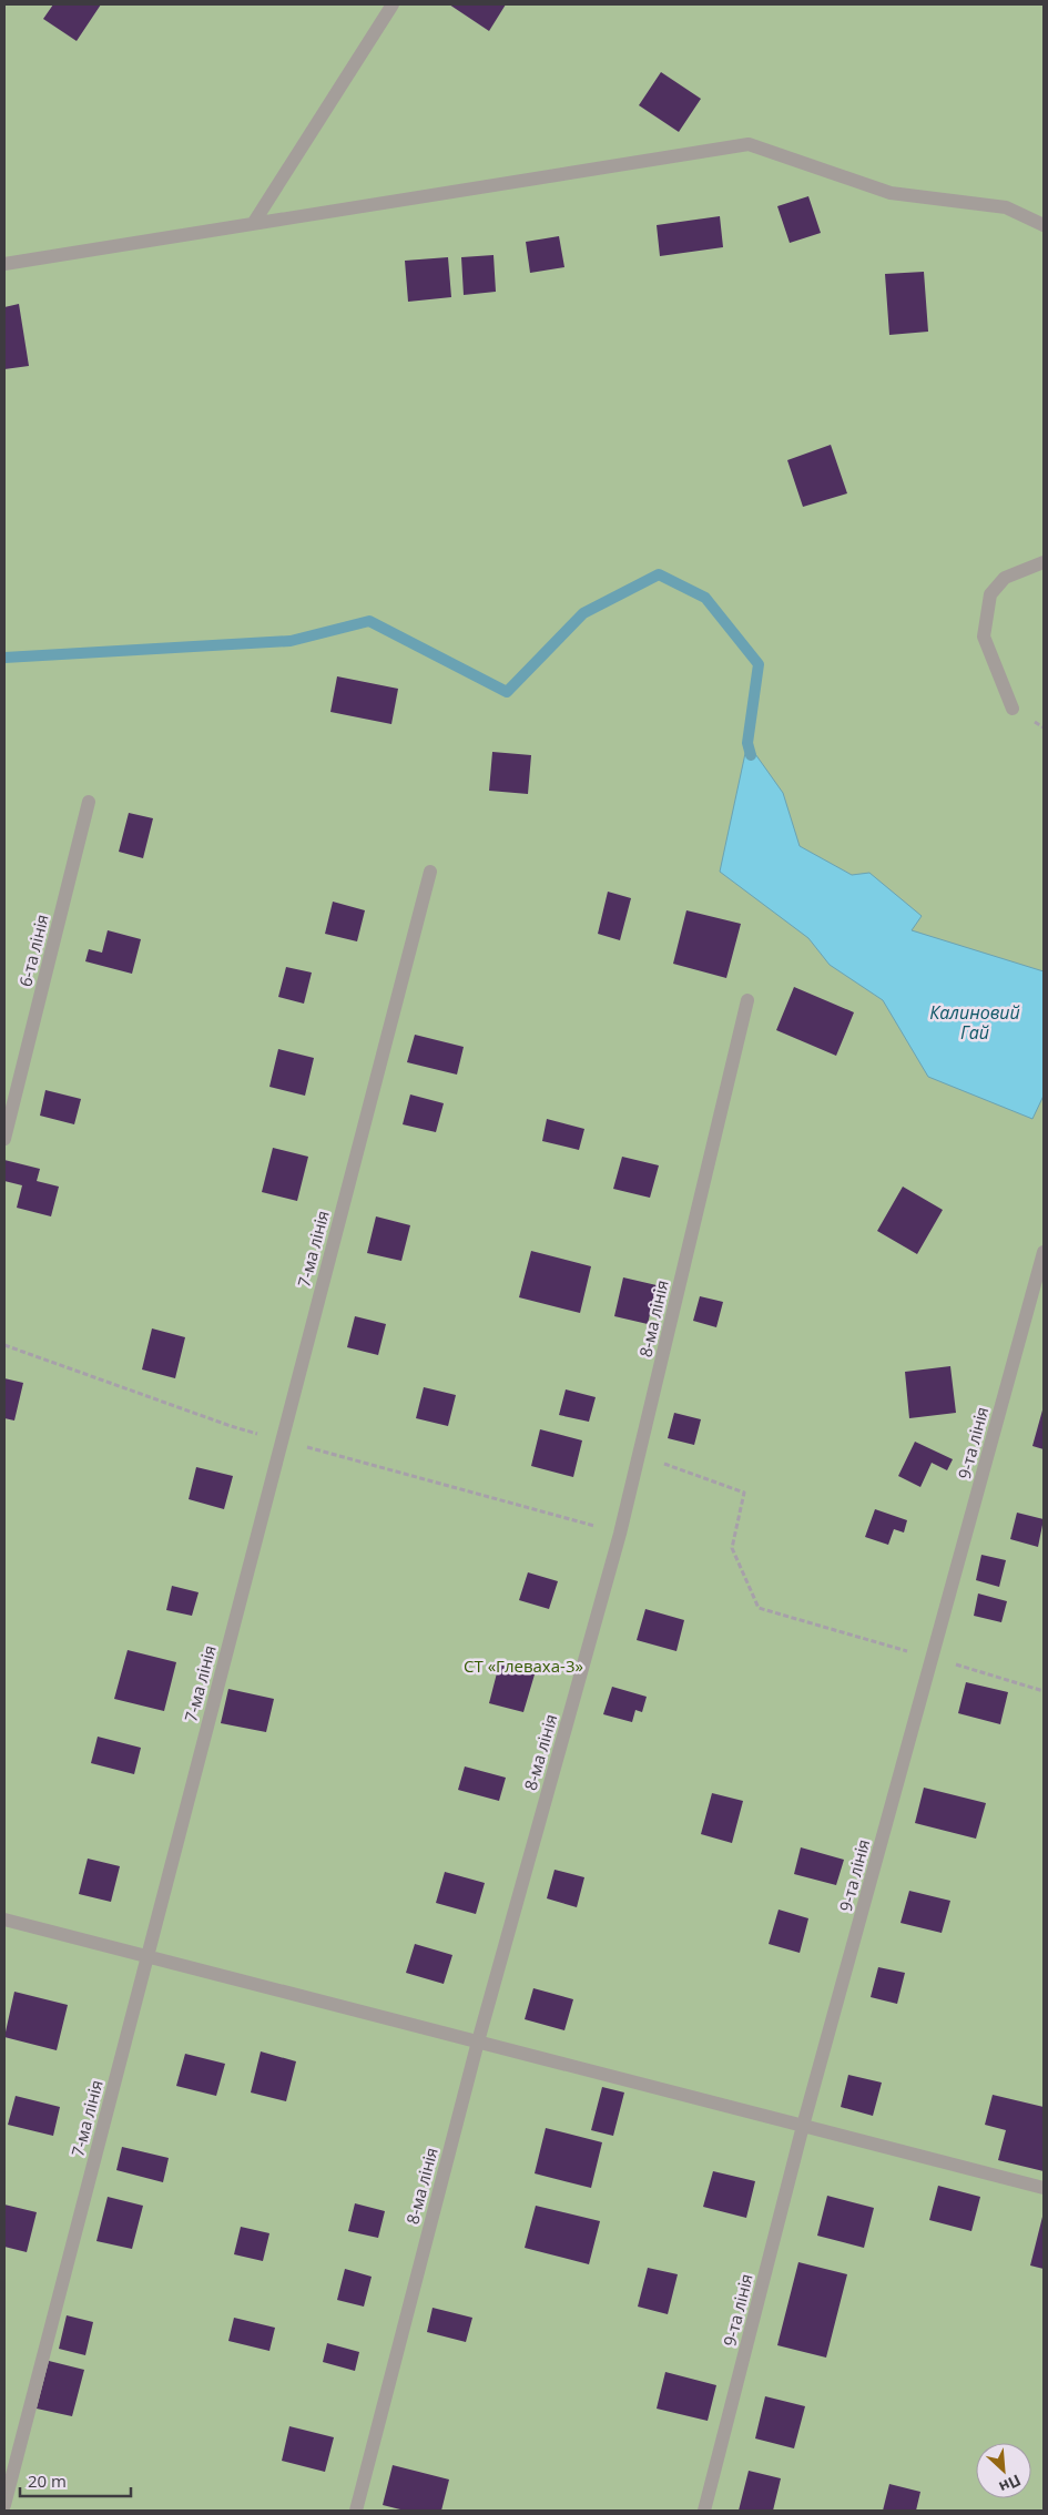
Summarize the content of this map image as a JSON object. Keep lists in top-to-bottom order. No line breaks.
{"streets":{"lane":["6-та лінія","7-ма лінія","8-ма лінія","9-та лінія"]},"water":["Калиновий Гай"],"parks":["СТ «Глеваха-3»"],"scale_bar":"20 m","north":"bottom right"}
